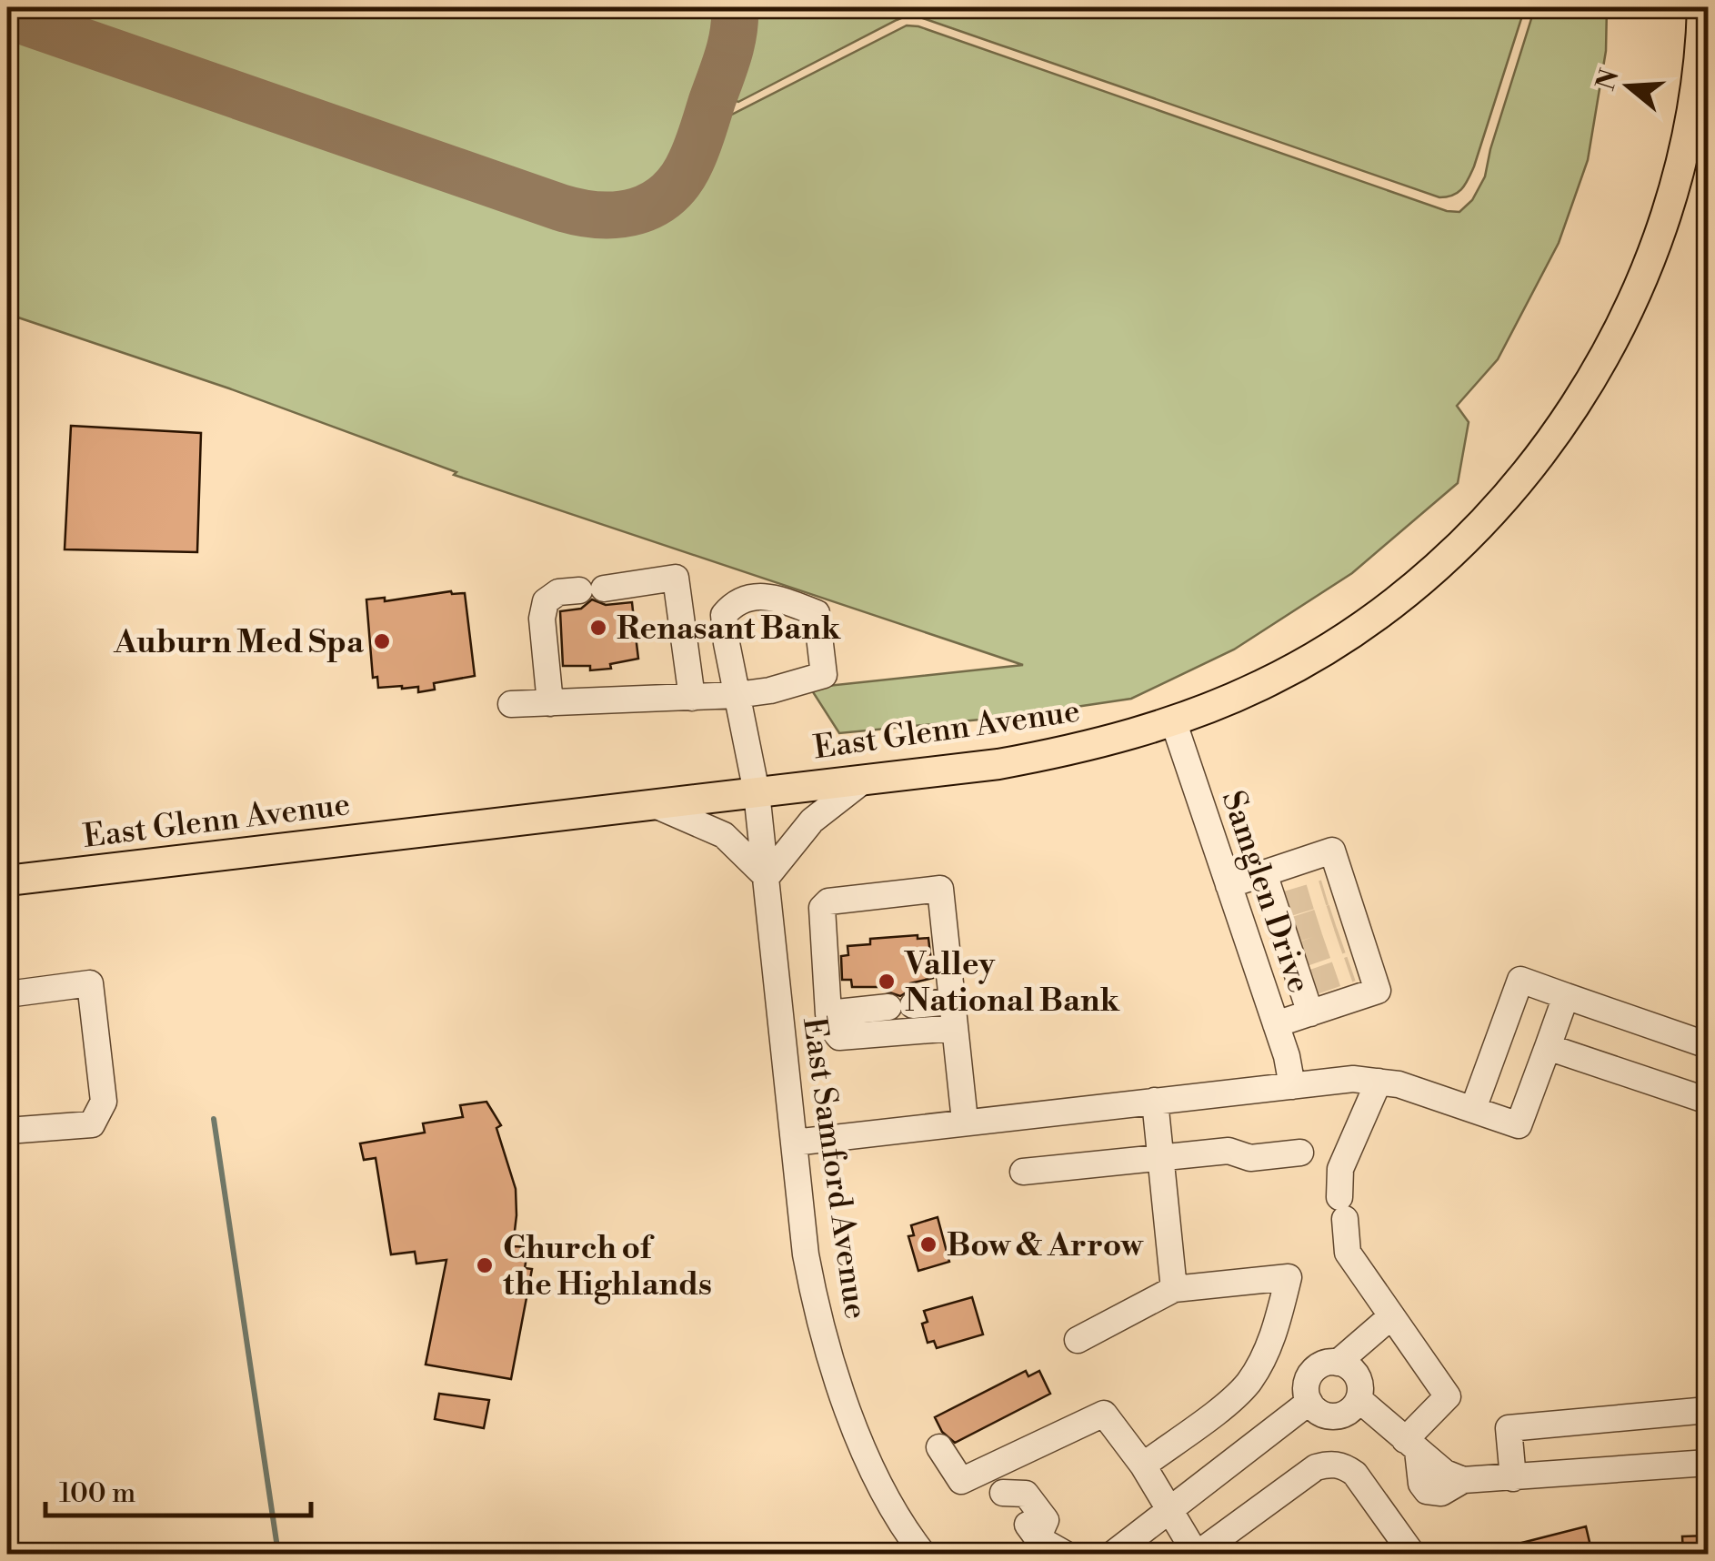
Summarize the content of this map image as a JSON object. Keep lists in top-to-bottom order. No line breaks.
{"streets":{"main road":["East Glenn Avenue"],"street":["Samglen Drive","East Samford Avenue"]},"crossings":[["East Glenn Avenue","Samglen Drive"],["East Glenn Avenue","East Samford Avenue"]],"places":["Renasant Bank","Auburn Med Spa","Valley National Bank","Bow & Arrow","Church of the Highlands"],"scale_bar":"100 m","north":"left"}
